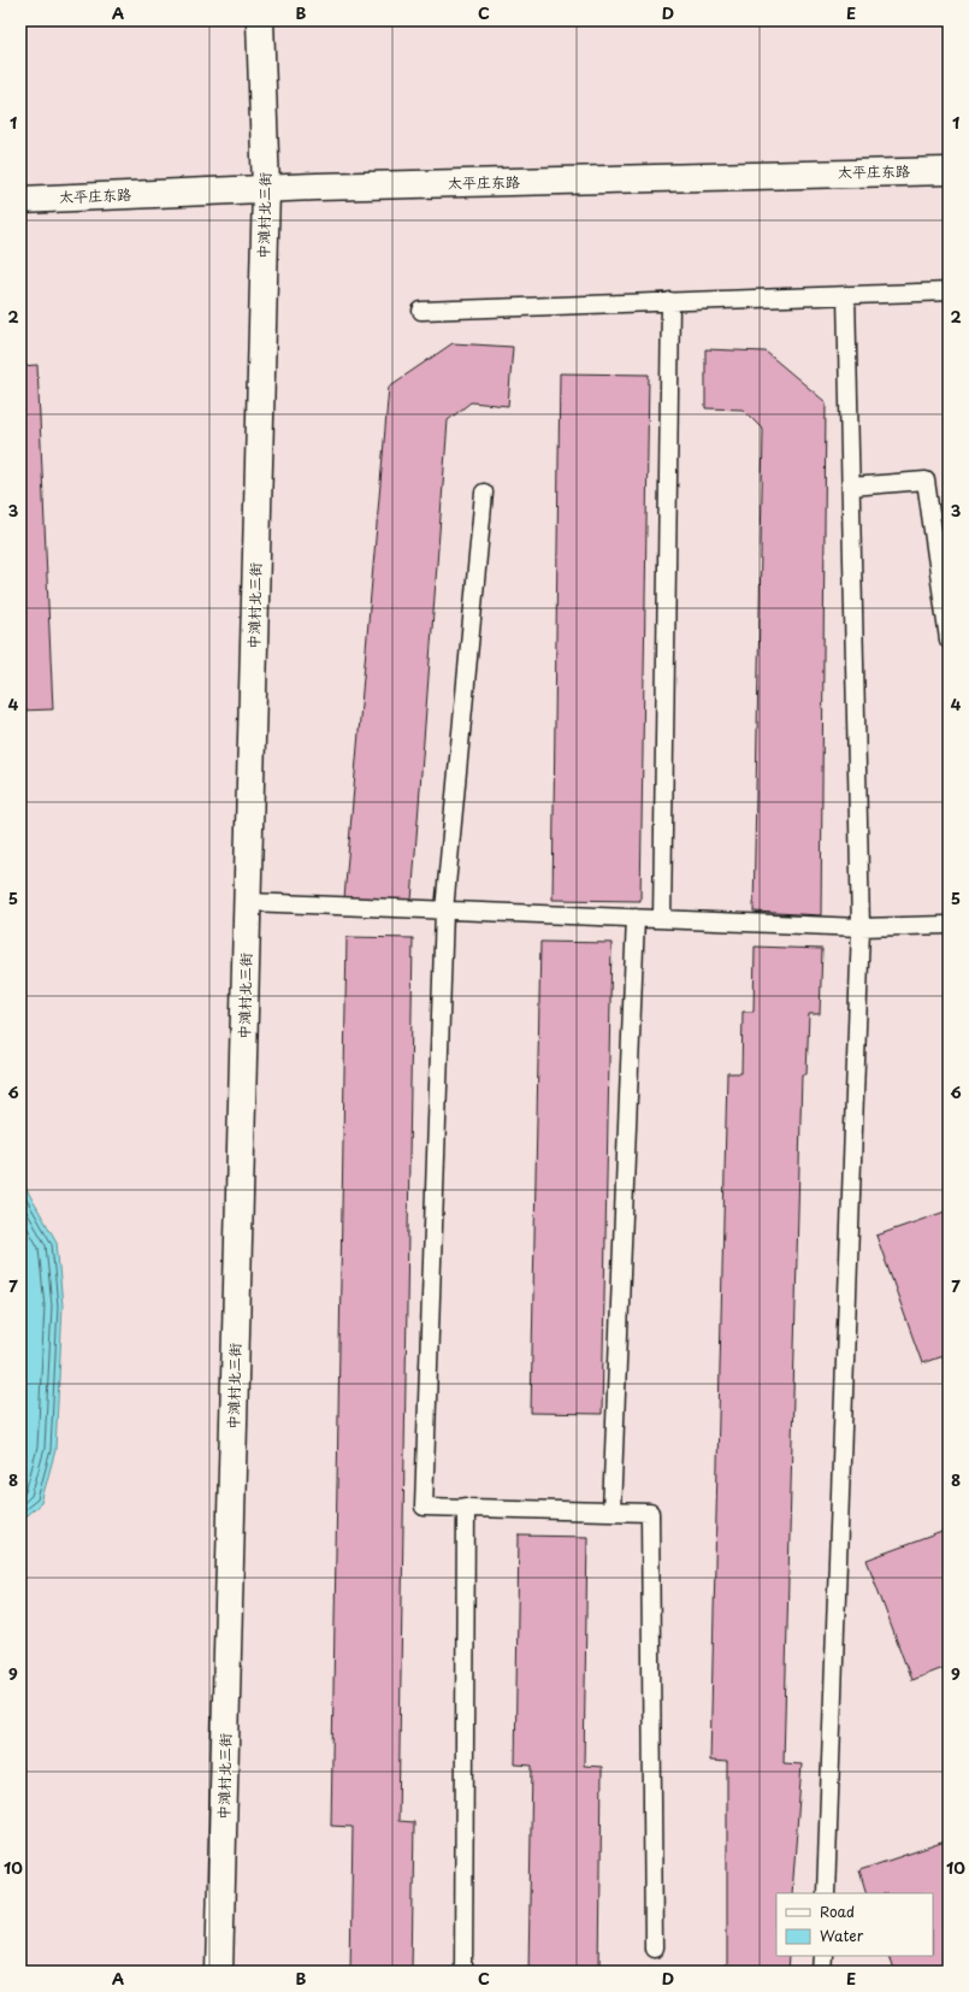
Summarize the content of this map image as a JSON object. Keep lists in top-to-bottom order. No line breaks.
{"streets":{"street":["太平庄东路","中滩村北三街"]},"crossings":[["太平庄东路","中滩村北三街"]],"legend":["Road","Water"],"grid":{"columns":["A","B","C","D","E"],"rows":["1","2","3","4","5","6","7","8","9","10"]}}
